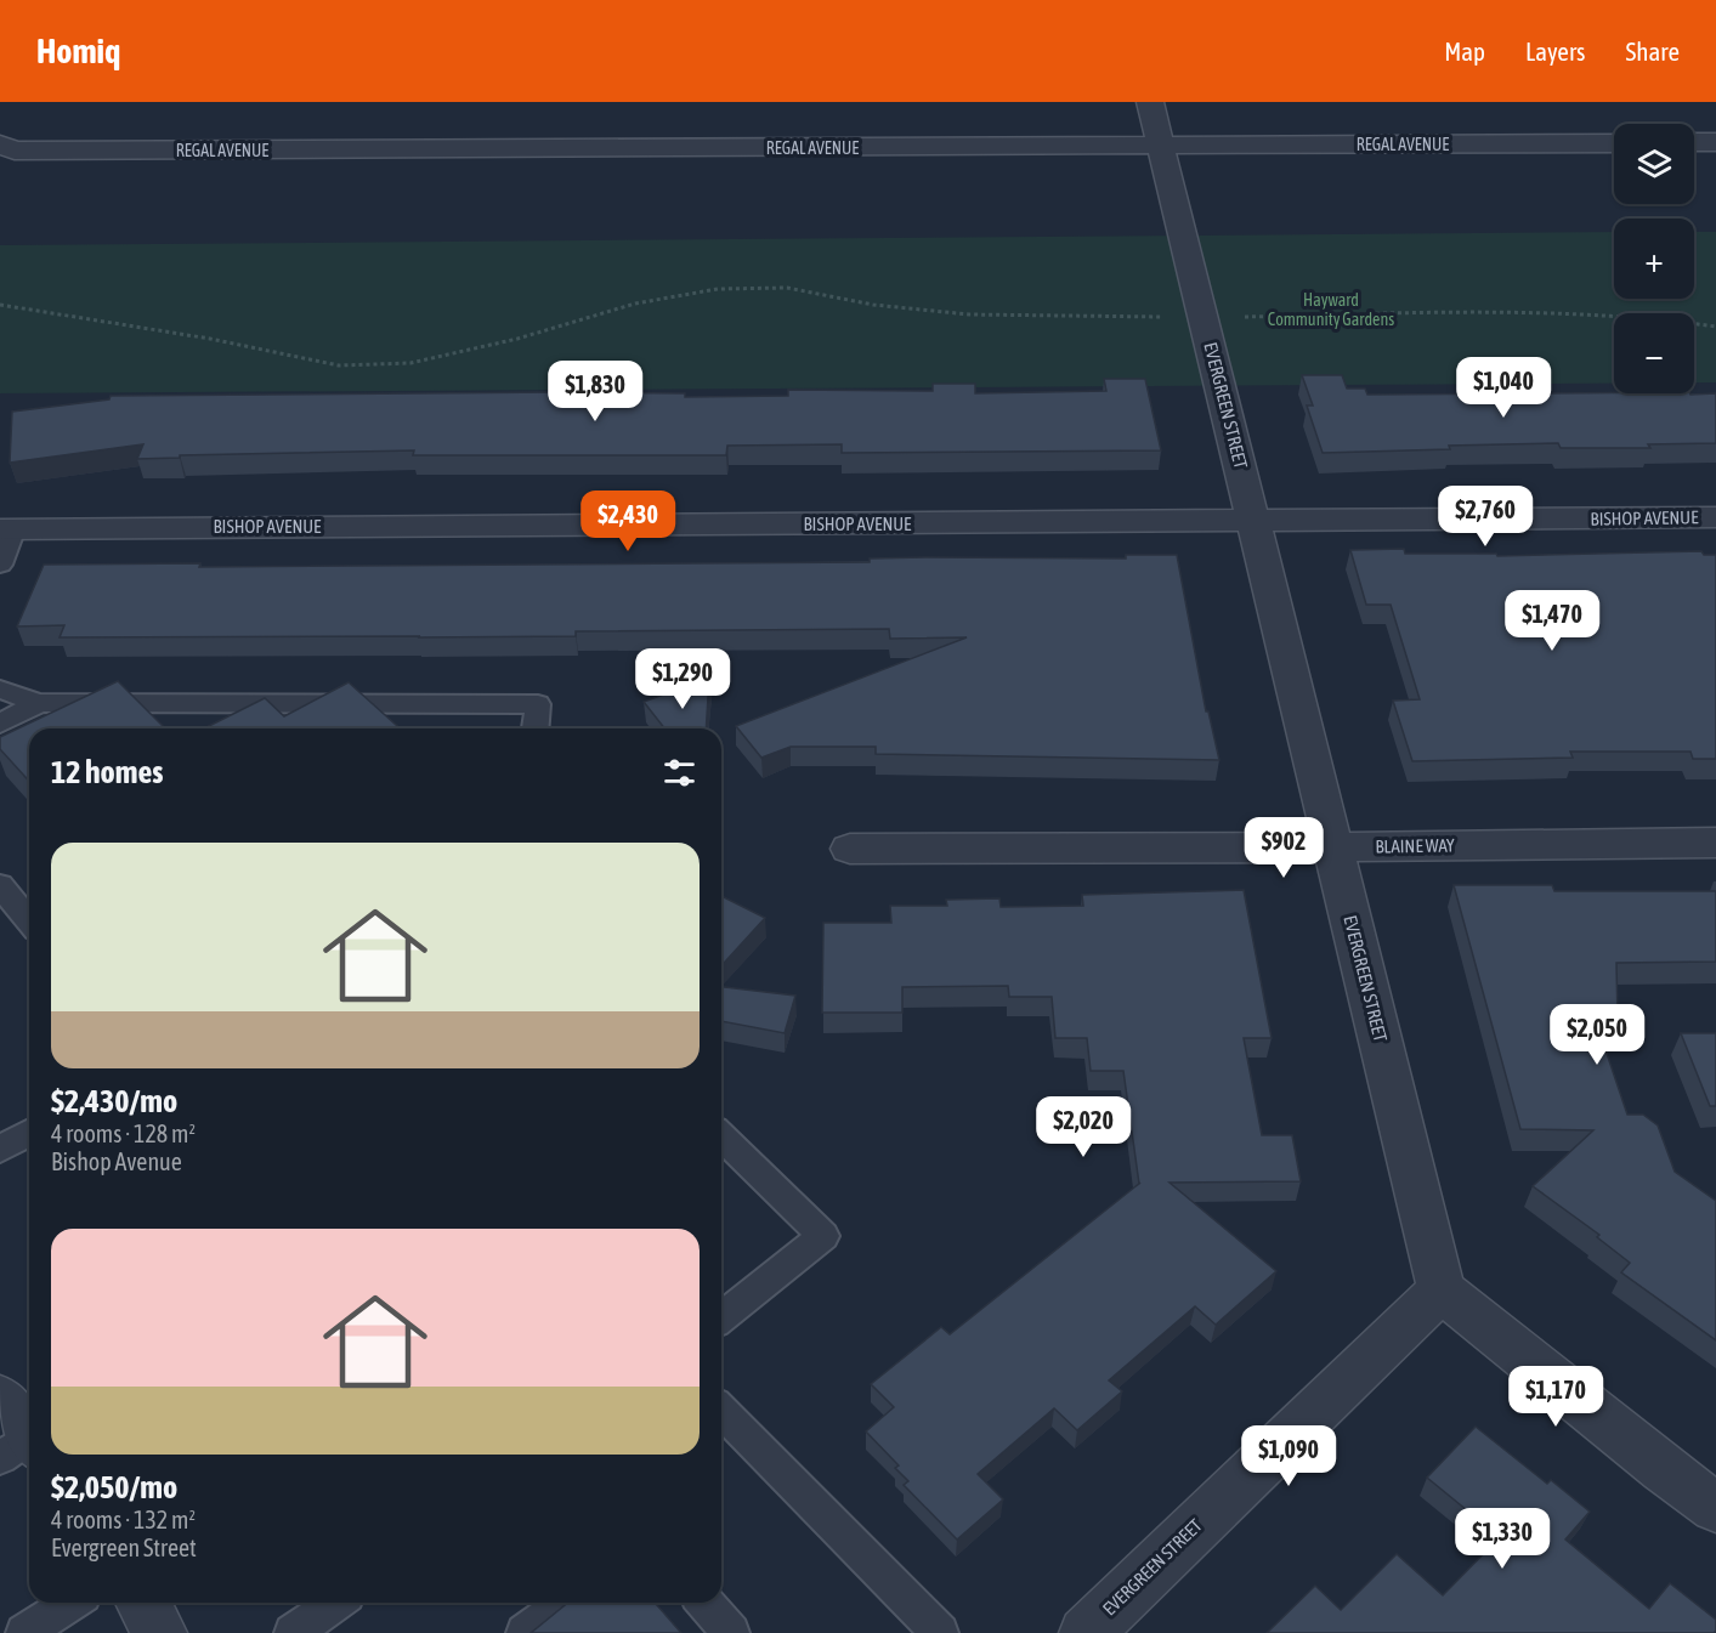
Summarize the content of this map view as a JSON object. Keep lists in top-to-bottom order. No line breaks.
{"streets":{"street":["REGAL AVENUE","EVERGREEN STREET","BISHOP AVENUE","BLAINE WAY"]},"crossings":[["REGAL AVENUE","EVERGREEN STREET"],["EVERGREEN STREET","BISHOP AVENUE"],["EVERGREEN STREET","BLAINE WAY"]],"parks":["Hayward Community Gardens"],"page":{"header":"Homiq","nav":["Map","Layers","Share"],"map_buttons":["+","−"],"price":["$1,040","$1,830","$2,760","$2,430","$1,470","$1,290","$902","$2,050","$2,020","$1,170","$1,090","$1,330"],"heading":"12 homes","list":[{"name":"$2,430/mo","note":"4 rooms · 128 m² · Bishop Avenue"},{"name":"$2,050/mo","note":"4 rooms · 132 m² · Evergreen Street"}]}}
